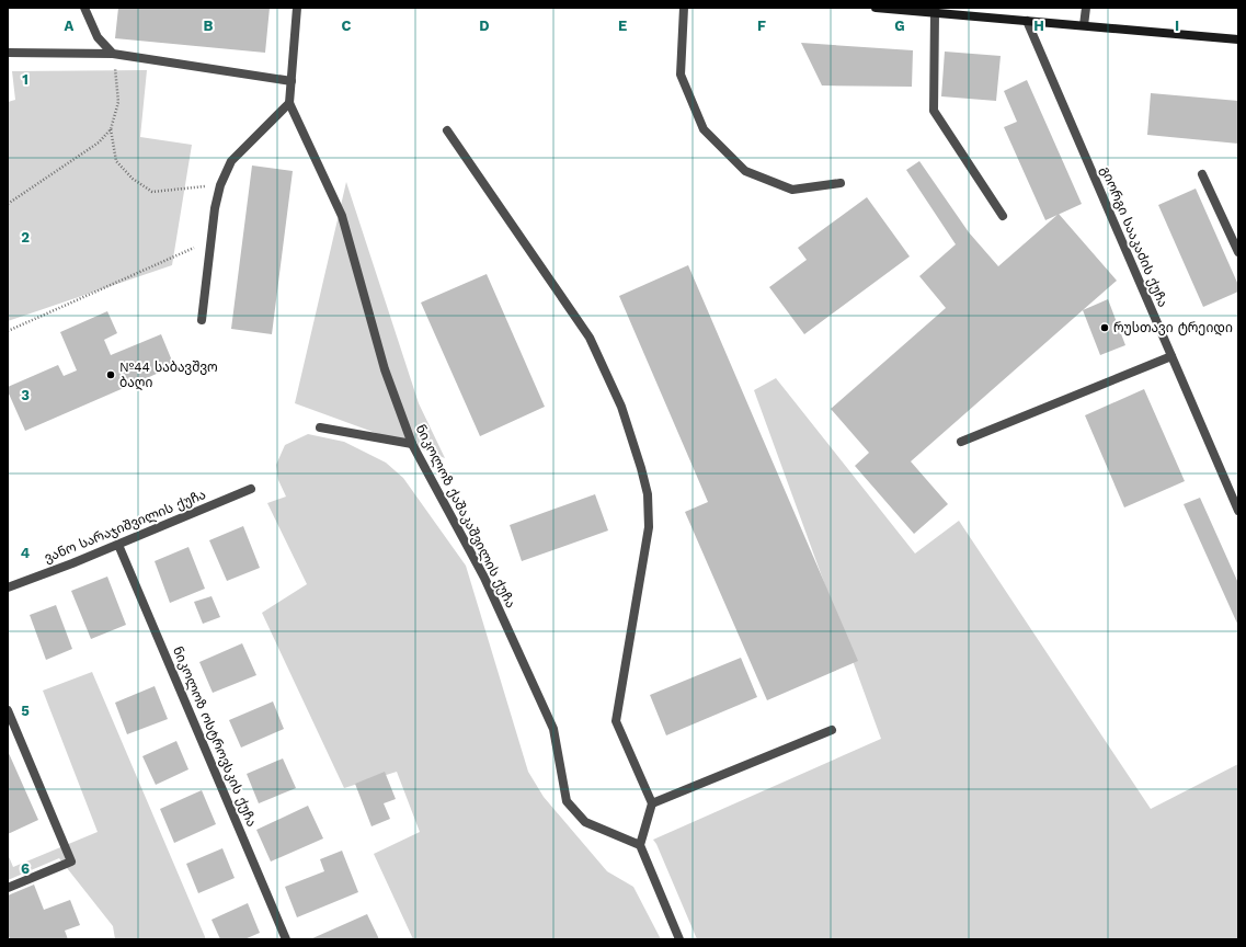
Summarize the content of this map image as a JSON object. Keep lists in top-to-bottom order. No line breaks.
{"streets":{"street":["გიორგი სააკაძის ქუჩა","ნიკოლოზ ქაშაკაშვილის ქუჩა","ვანო სარაჯიშვილის ქუჩა","ნიკოლოზ ოსტროვსკის ქუჩა"]},"crossings":[["ვანო სარაჯიშვილის ქუჩა","ნიკოლოზ ოსტროვსკის ქუჩა"]],"places":["რუსთავი ტრეიდი","№44 საბავშვო ბაღი"],"grid":{"columns":["A","B","C","D","E","F","G","H","I"],"rows":["1","2","3","4","5","6"]}}
